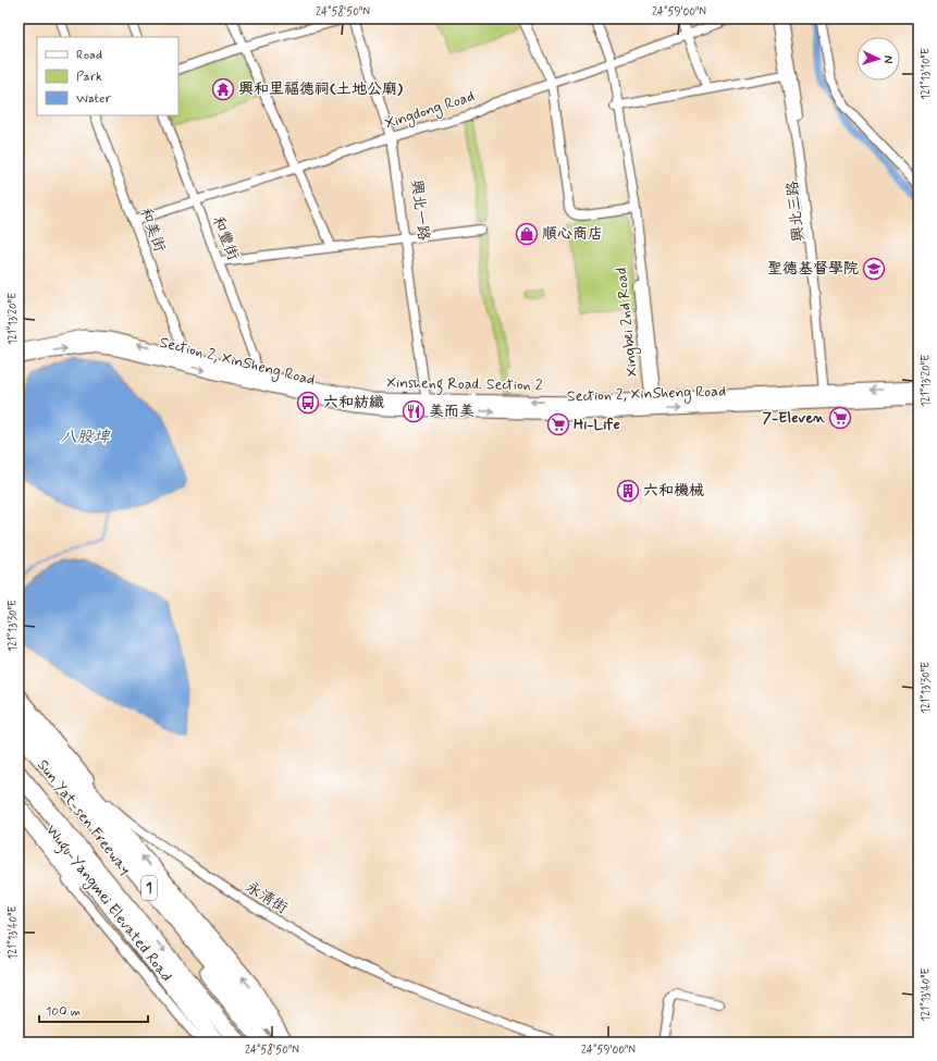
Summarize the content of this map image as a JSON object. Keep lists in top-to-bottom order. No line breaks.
{"streets":{"highway":["Sun Yat-sen Freeway","1","Wugu-Yangmei Elevated Road"],"main road":["Section 2, XinSheng Road","Xinsheng Road. Section 2"],"street":["Xingdong Road","興北一路","興北三路","和美街","和豐街","Xingbei 2nd Road","永清街"]},"crossings":[["Xingdong Road","興北一路"],["Xingdong Road","和美街"],["Xingdong Road","和豐街"],["Xingdong Road","Xingbei 2nd Road"],["興北一路","Section 2, XinSheng Road"],["興北一路","Xinsheng Road. Section 2"],["興北三路","Section 2, XinSheng Road"],["和美街","Xinsheng Road. Section 2"],["和豐街","Xinsheng Road. Section 2"],["Xingbei 2nd Road","Section 2, XinSheng Road"],["Section 2, XinSheng Road","Xinsheng Road. Section 2"],["Sun Yat-sen Freeway","1"]],"one_way":["Section 2, XinSheng Road","Xinsheng Road. Section 2"],"water":["八股埤"],"places":{"temple":["興和里福德祠(土地公廟)"],"shop":["順心商店"],"school or university":["聖德基督學院"],"bus stop":["六和紡織"],"restaurant":["美而美"],"supermarket":["7-Eleven","Hi-Life"],"building":["六和機械"]},"legend":["Road","Park","Water"],"scale_bar":"100 m","north":"right","coordinates":["24°58'50\"N","24°59'00\"N","121°13'10\"E","121°13'20\"E","121°13'30\"E","121°13'40\"E"]}
